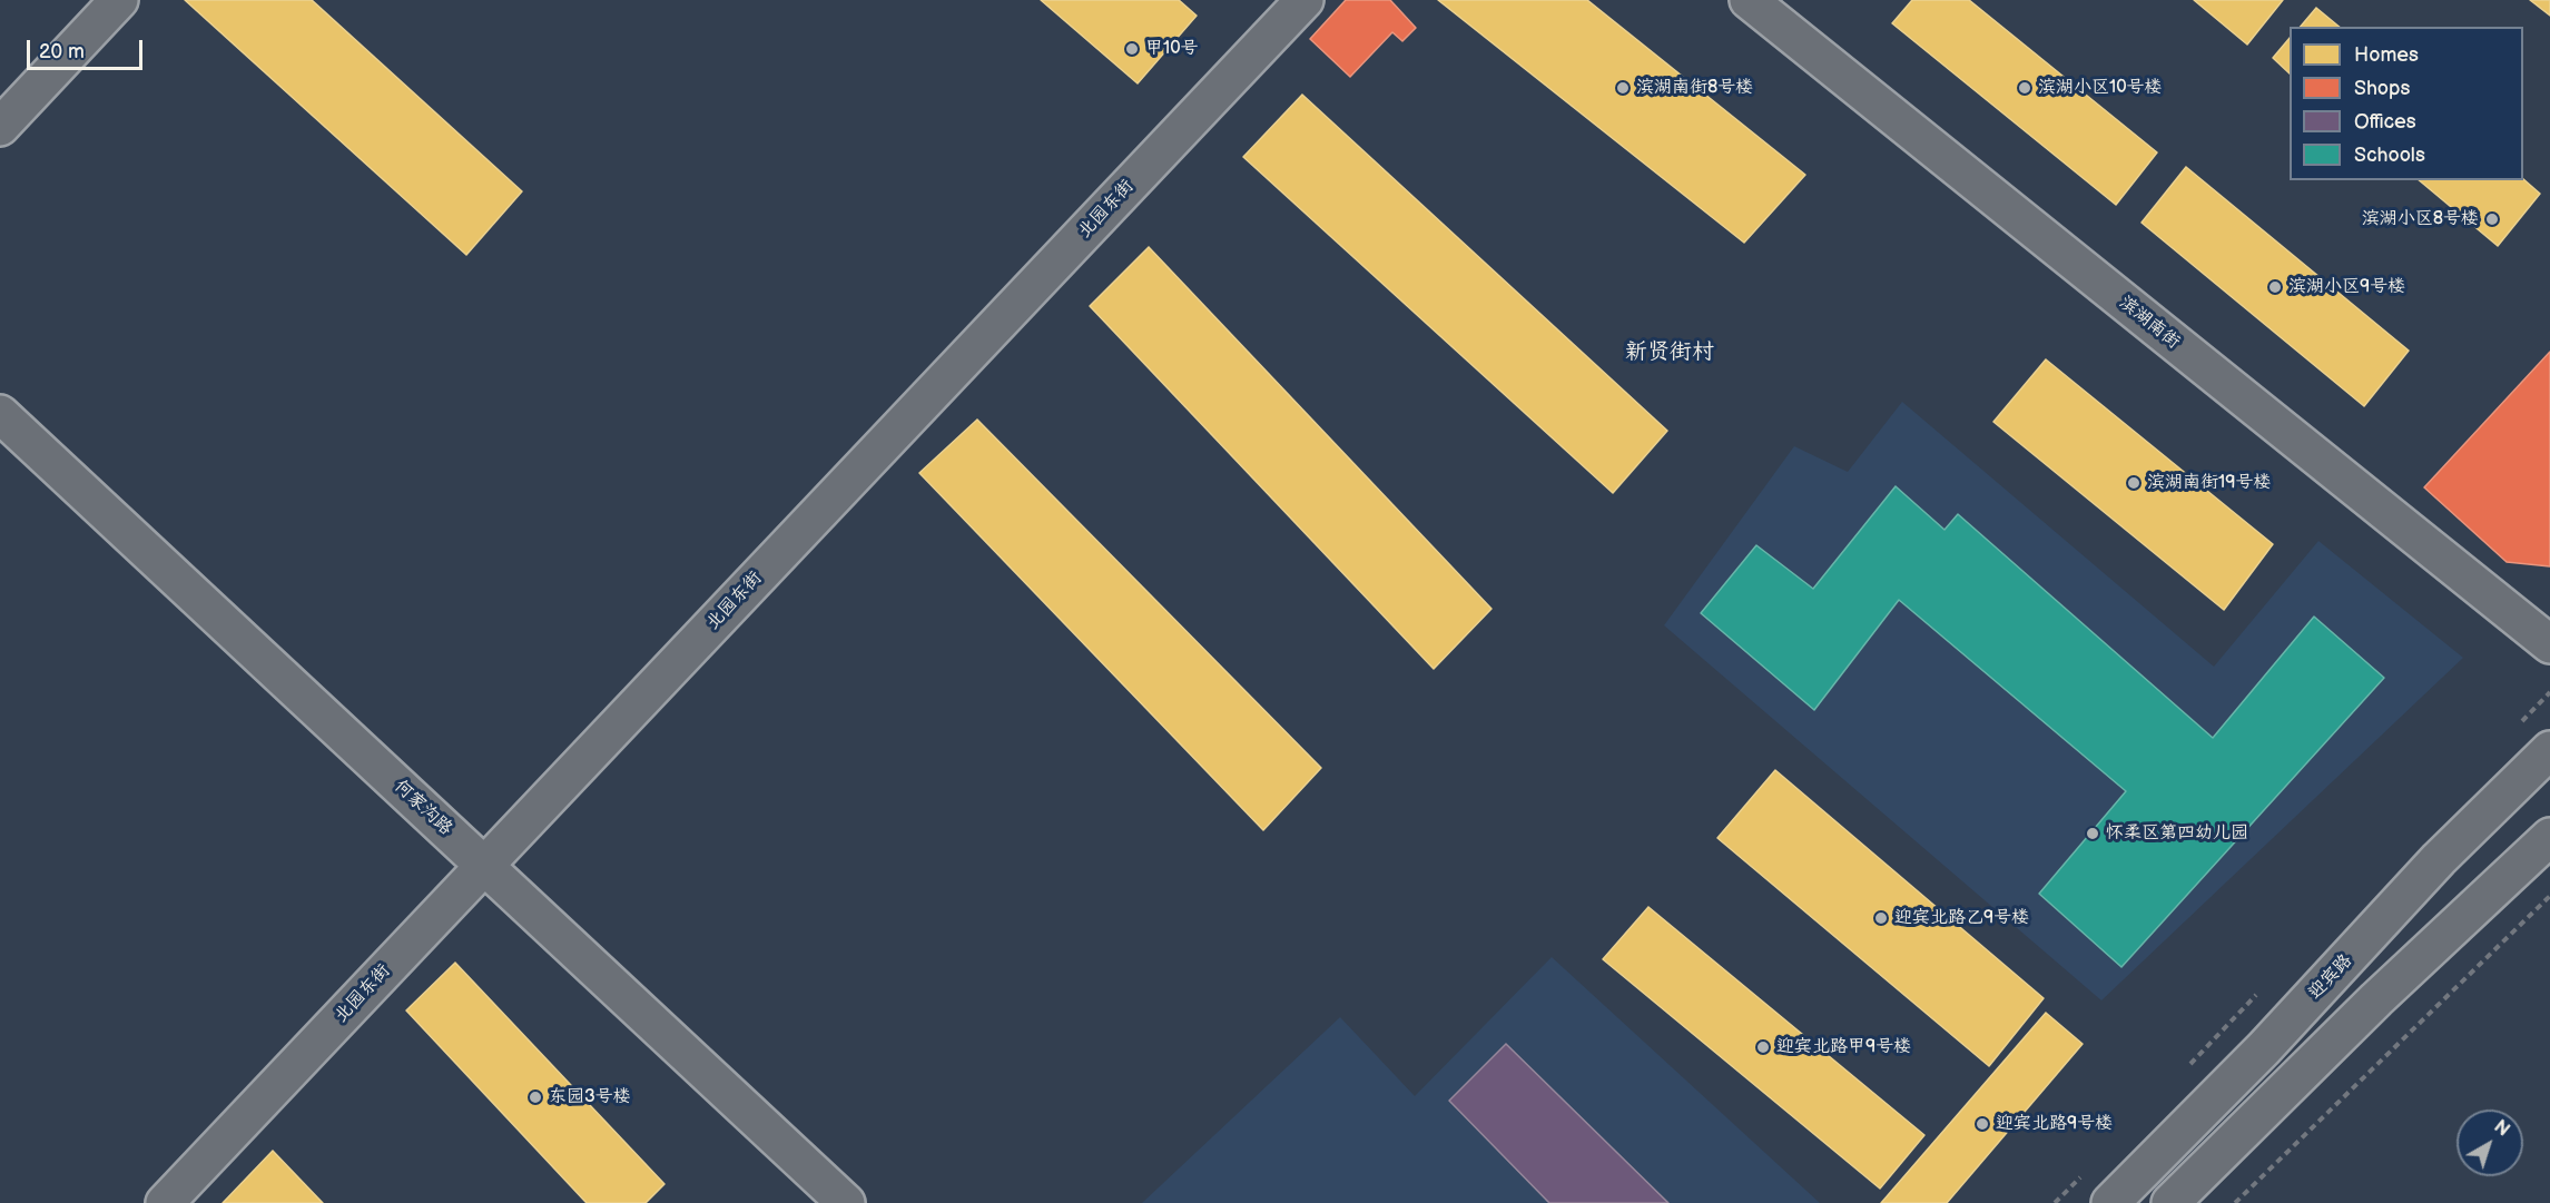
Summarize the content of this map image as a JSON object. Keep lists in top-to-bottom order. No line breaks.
{"streets":{"street":["北园东街","滨湖南街","何家沟路","迎宾路"]},"crossings":[["北园东街","何家沟路"]],"districts":["新贤街村"],"places":["甲10号","滨湖南街8号楼","滨湖小区10号楼","滨湖小区8号楼","滨湖小区9号楼","滨湖南街19号楼","怀柔区第四幼儿园","迎宾北路乙9号楼","迎宾北路甲9号楼","东园3号楼","迎宾北路9号楼"],"legend":["Homes","Shops","Offices","Schools"],"scale_bar":"20 m","north":"top right"}
